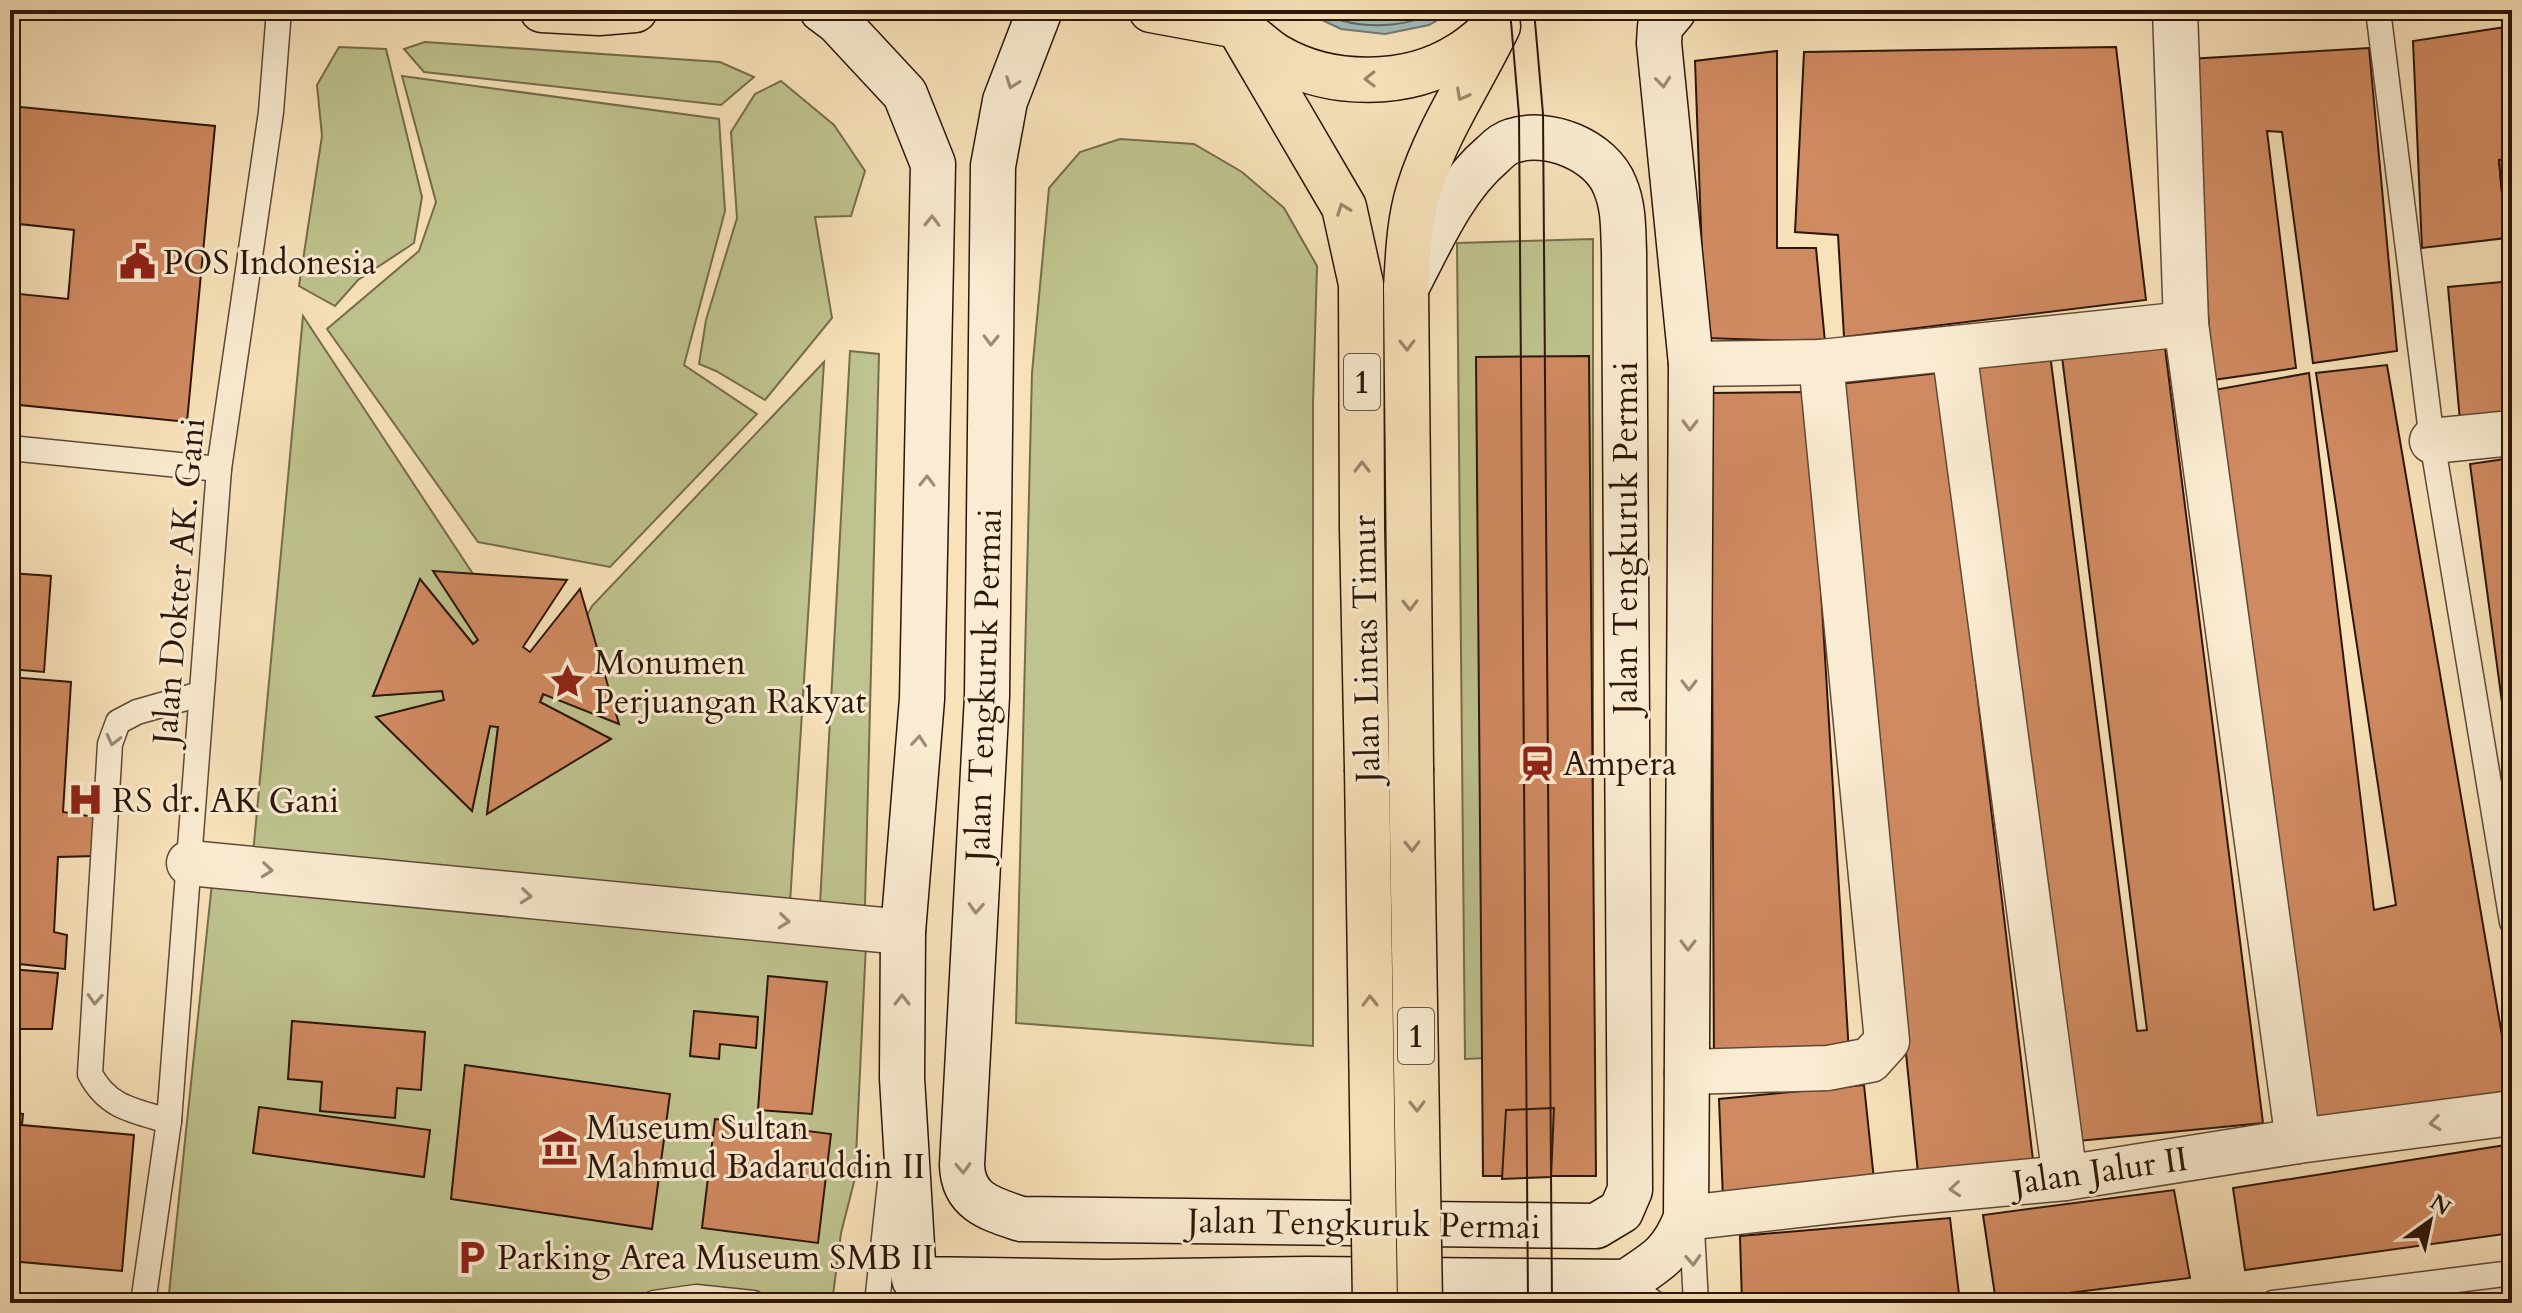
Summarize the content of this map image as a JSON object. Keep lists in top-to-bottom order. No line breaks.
{"streets":{"main road":["1","Jalan Tengkuruk Permai","Jalan Lintas Timur","Jalan Jalur II"],"lane":["Jalan Dokter AK. Gani"]},"crossings":[["1","Jalan Lintas Timur"],["Jalan Tengkuruk Permai","Jalan Jalur II"]],"one_way":["Jalan Jalur II"],"places":{"public building":["POS Indonesia"],"place":["Monumen Perjuangan Rakyat"],"station":["Ampera"],"hospital":["RS dr. AK Gani"],"museum":["Museum Sultan Mahmud Badaruddin II"],"parking":["Parking Area Museum SMB II"]},"north":"top right"}
